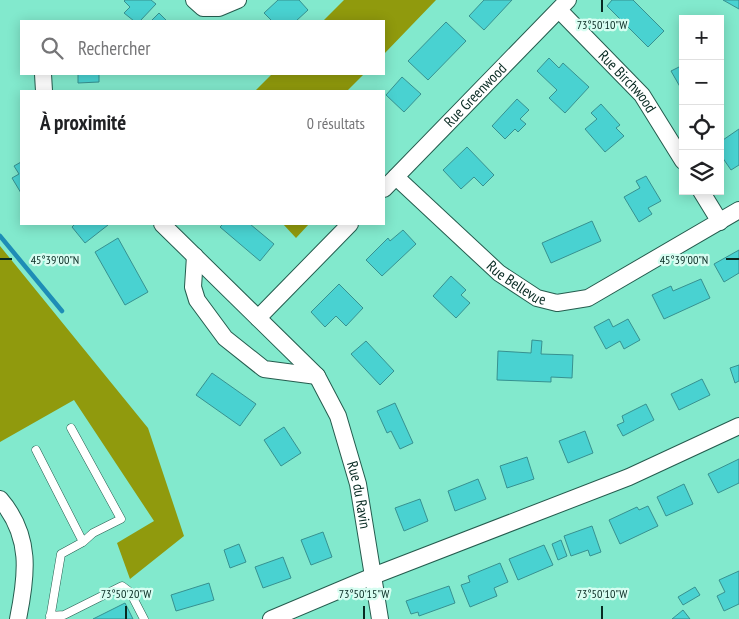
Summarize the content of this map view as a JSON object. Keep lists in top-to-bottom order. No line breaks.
{"streets":{"street":["Rue Birchwood","Rue Greenwood","Rue Bellevue","Rue du Ravin"]},"crossings":[["Rue Birchwood","Rue Greenwood"],["Rue Greenwood","Rue Bellevue"]],"page":{"map_buttons":["+","−"],"search":"Rechercher","heading":["À proximité","0 résultats"]},"coordinates":["73°50'10\"W","45°39'00\"N","73°50'20\"W","73°50'15\"W"]}
